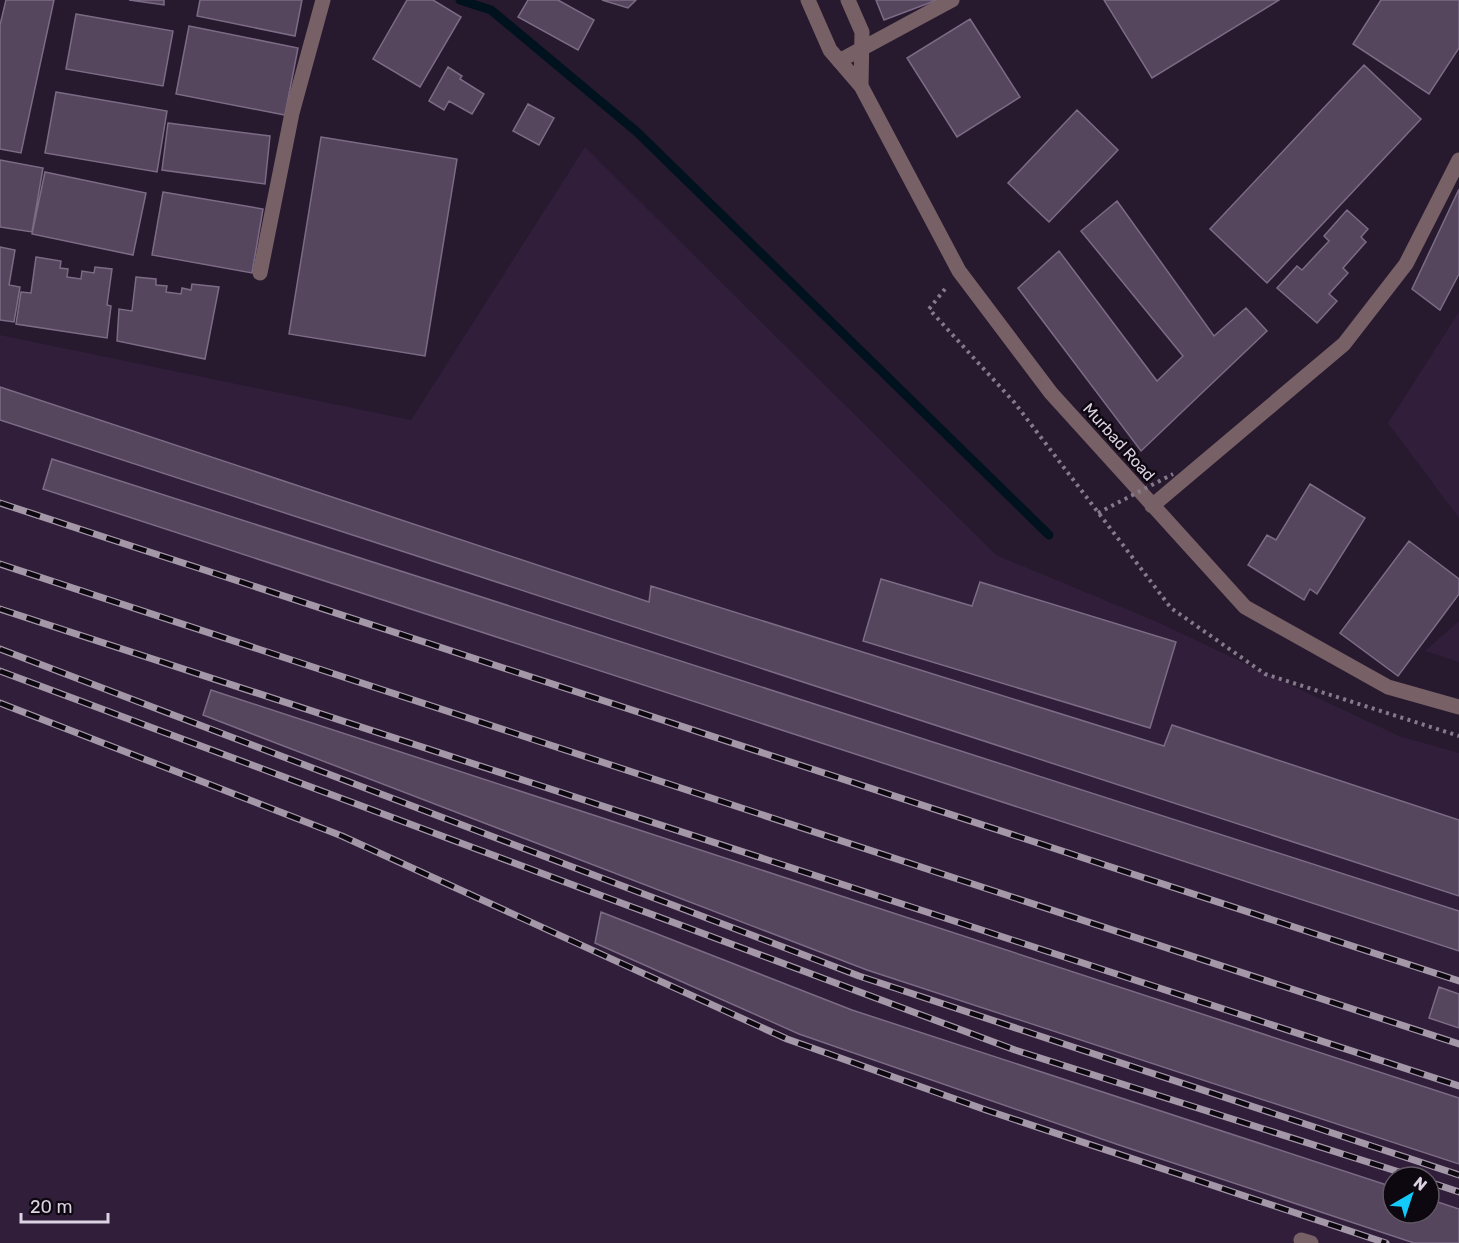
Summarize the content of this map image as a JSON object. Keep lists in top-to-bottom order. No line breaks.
{"streets":{"street":["Murbad Road"]},"scale_bar":"20 m","north":"top right"}
